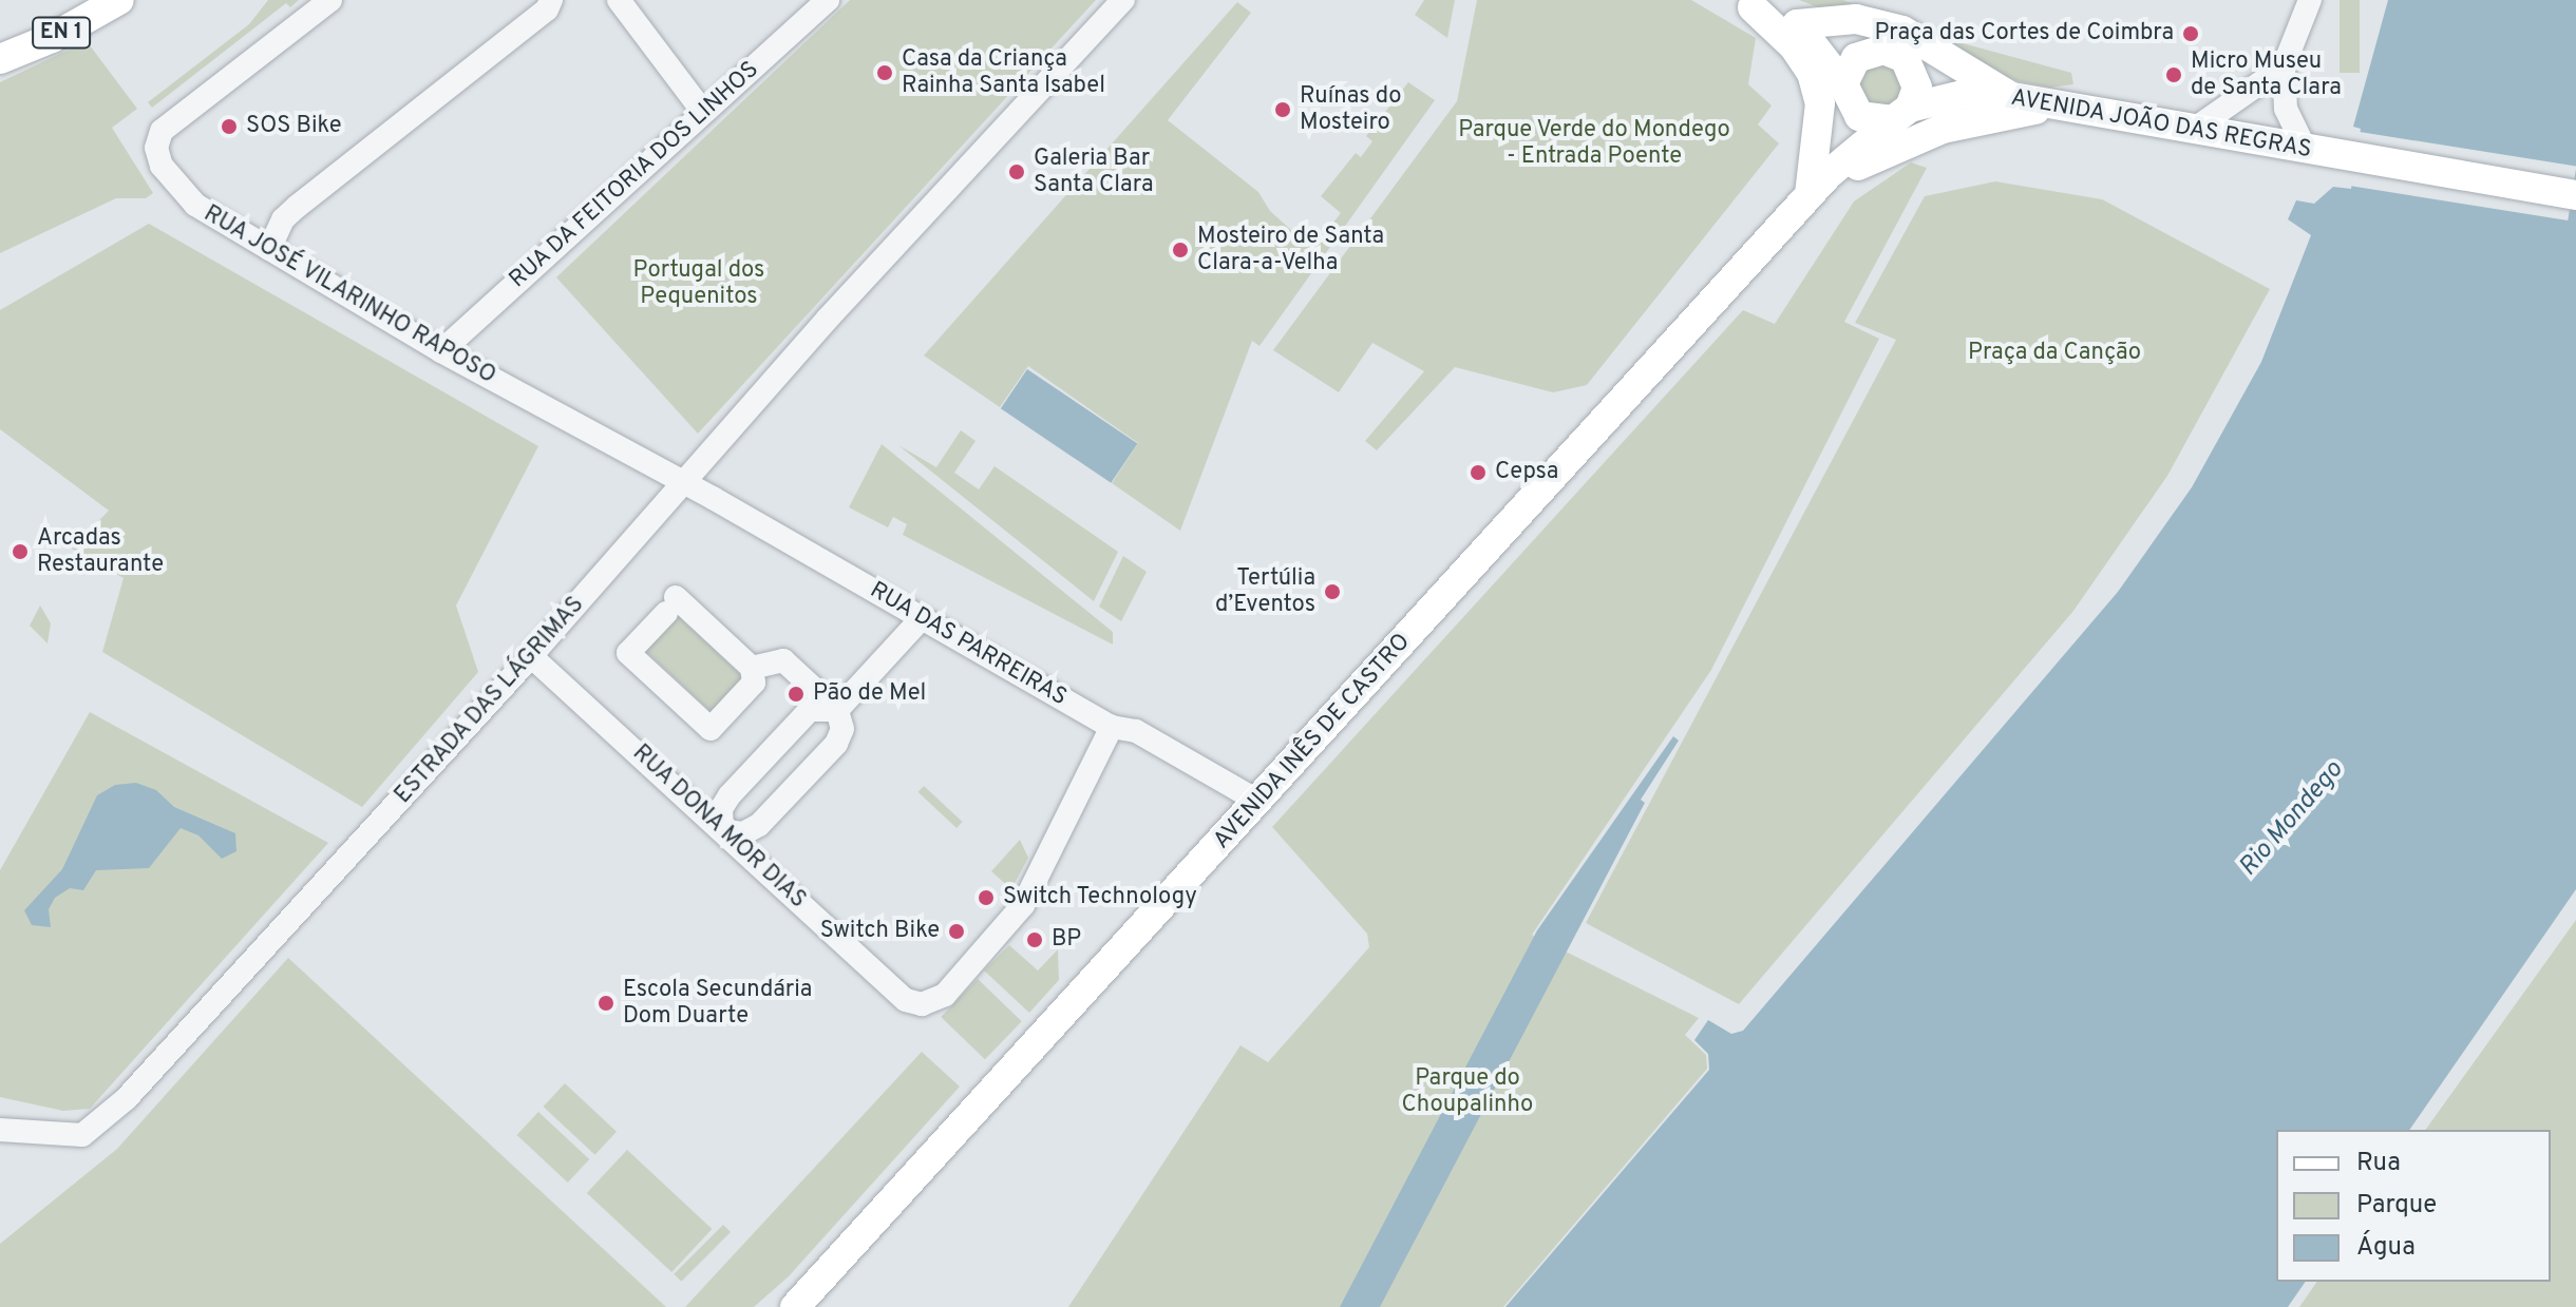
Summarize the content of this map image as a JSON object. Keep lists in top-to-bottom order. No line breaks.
{"streets":{"main road":["EN 1","AVENIDA JOÃO DAS REGRAS","AVENIDA INÊS DE CASTRO"],"street":["RUA DA FEITORIA DOS LINHOS","RUA JOSÉ VILARINHO RAPOSO","RUA DAS PARREIRAS","ESTRADA DAS LÁGRIMAS","RUA DONA MOR DIAS"]},"crossings":[["AVENIDA JOÃO DAS REGRAS","AVENIDA INÊS DE CASTRO"],["RUA DA FEITORIA DOS LINHOS","RUA JOSÉ VILARINHO RAPOSO"],["RUA JOSÉ VILARINHO RAPOSO","RUA DAS PARREIRAS"],["RUA JOSÉ VILARINHO RAPOSO","ESTRADA DAS LÁGRIMAS"],["RUA DAS PARREIRAS","ESTRADA DAS LÁGRIMAS"],["RUA DAS PARREIRAS","AVENIDA INÊS DE CASTRO"],["RUA DAS PARREIRAS","RUA DONA MOR DIAS"],["ESTRADA DAS LÁGRIMAS","RUA DONA MOR DIAS"]],"water":["Rio Mondego"],"parks":["Parque Verde do Mondego - Entrada Poente","Portugal dos Pequenitos","Praça da Canção","Parque do Choupalinho"],"places":["Praça das Cortes de Coimbra","Casa da Criança Rainha Santa Isabel","Micro Museu de Santa Clara","Ruínas do Mosteiro","SOS Bike","Galeria Bar Santa Clara","Mosteiro de Santa Clara-a-Velha","Cepsa","Arcadas Restaurante","Tertúlia d’Eventos","Pão de Mel","Switch Technology","Switch Bike","BP","Escola Secundária Dom Duarte"],"legend":["Rua","Parque","Água"]}
